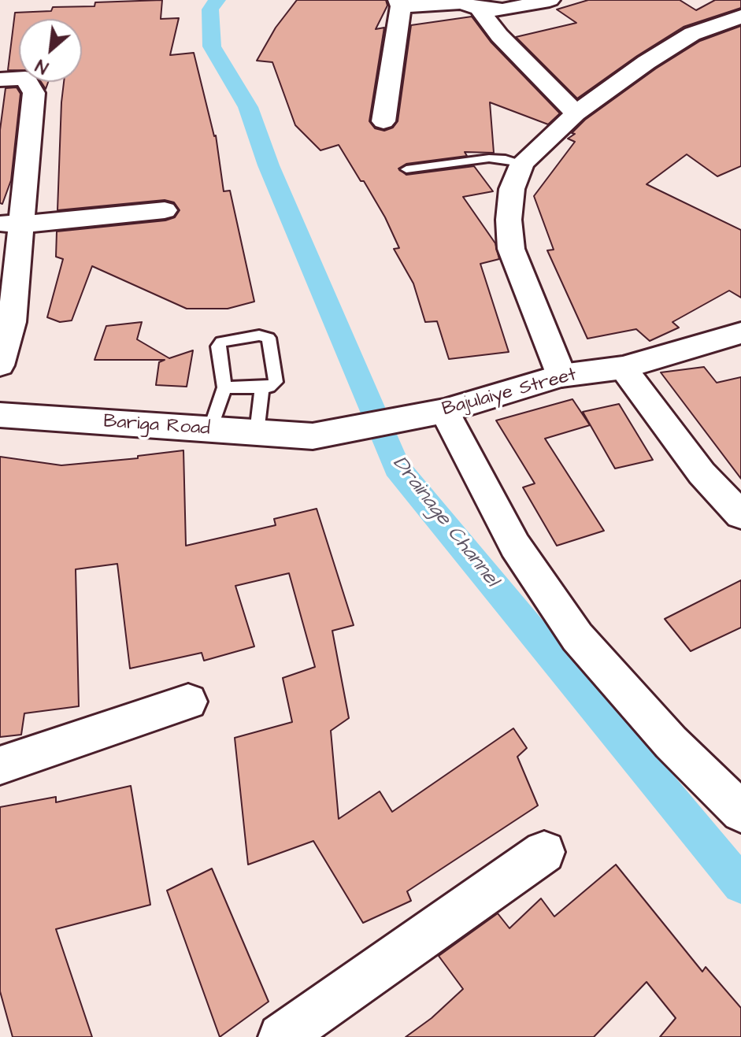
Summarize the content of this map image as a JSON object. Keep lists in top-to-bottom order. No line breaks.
{"streets":{"street":["Bajulaiye Street","Bariga Road"]},"crossings":[["Bajulaiye Street","Bariga Road"]],"water":["Drainage Channel"],"north":"bottom left"}
